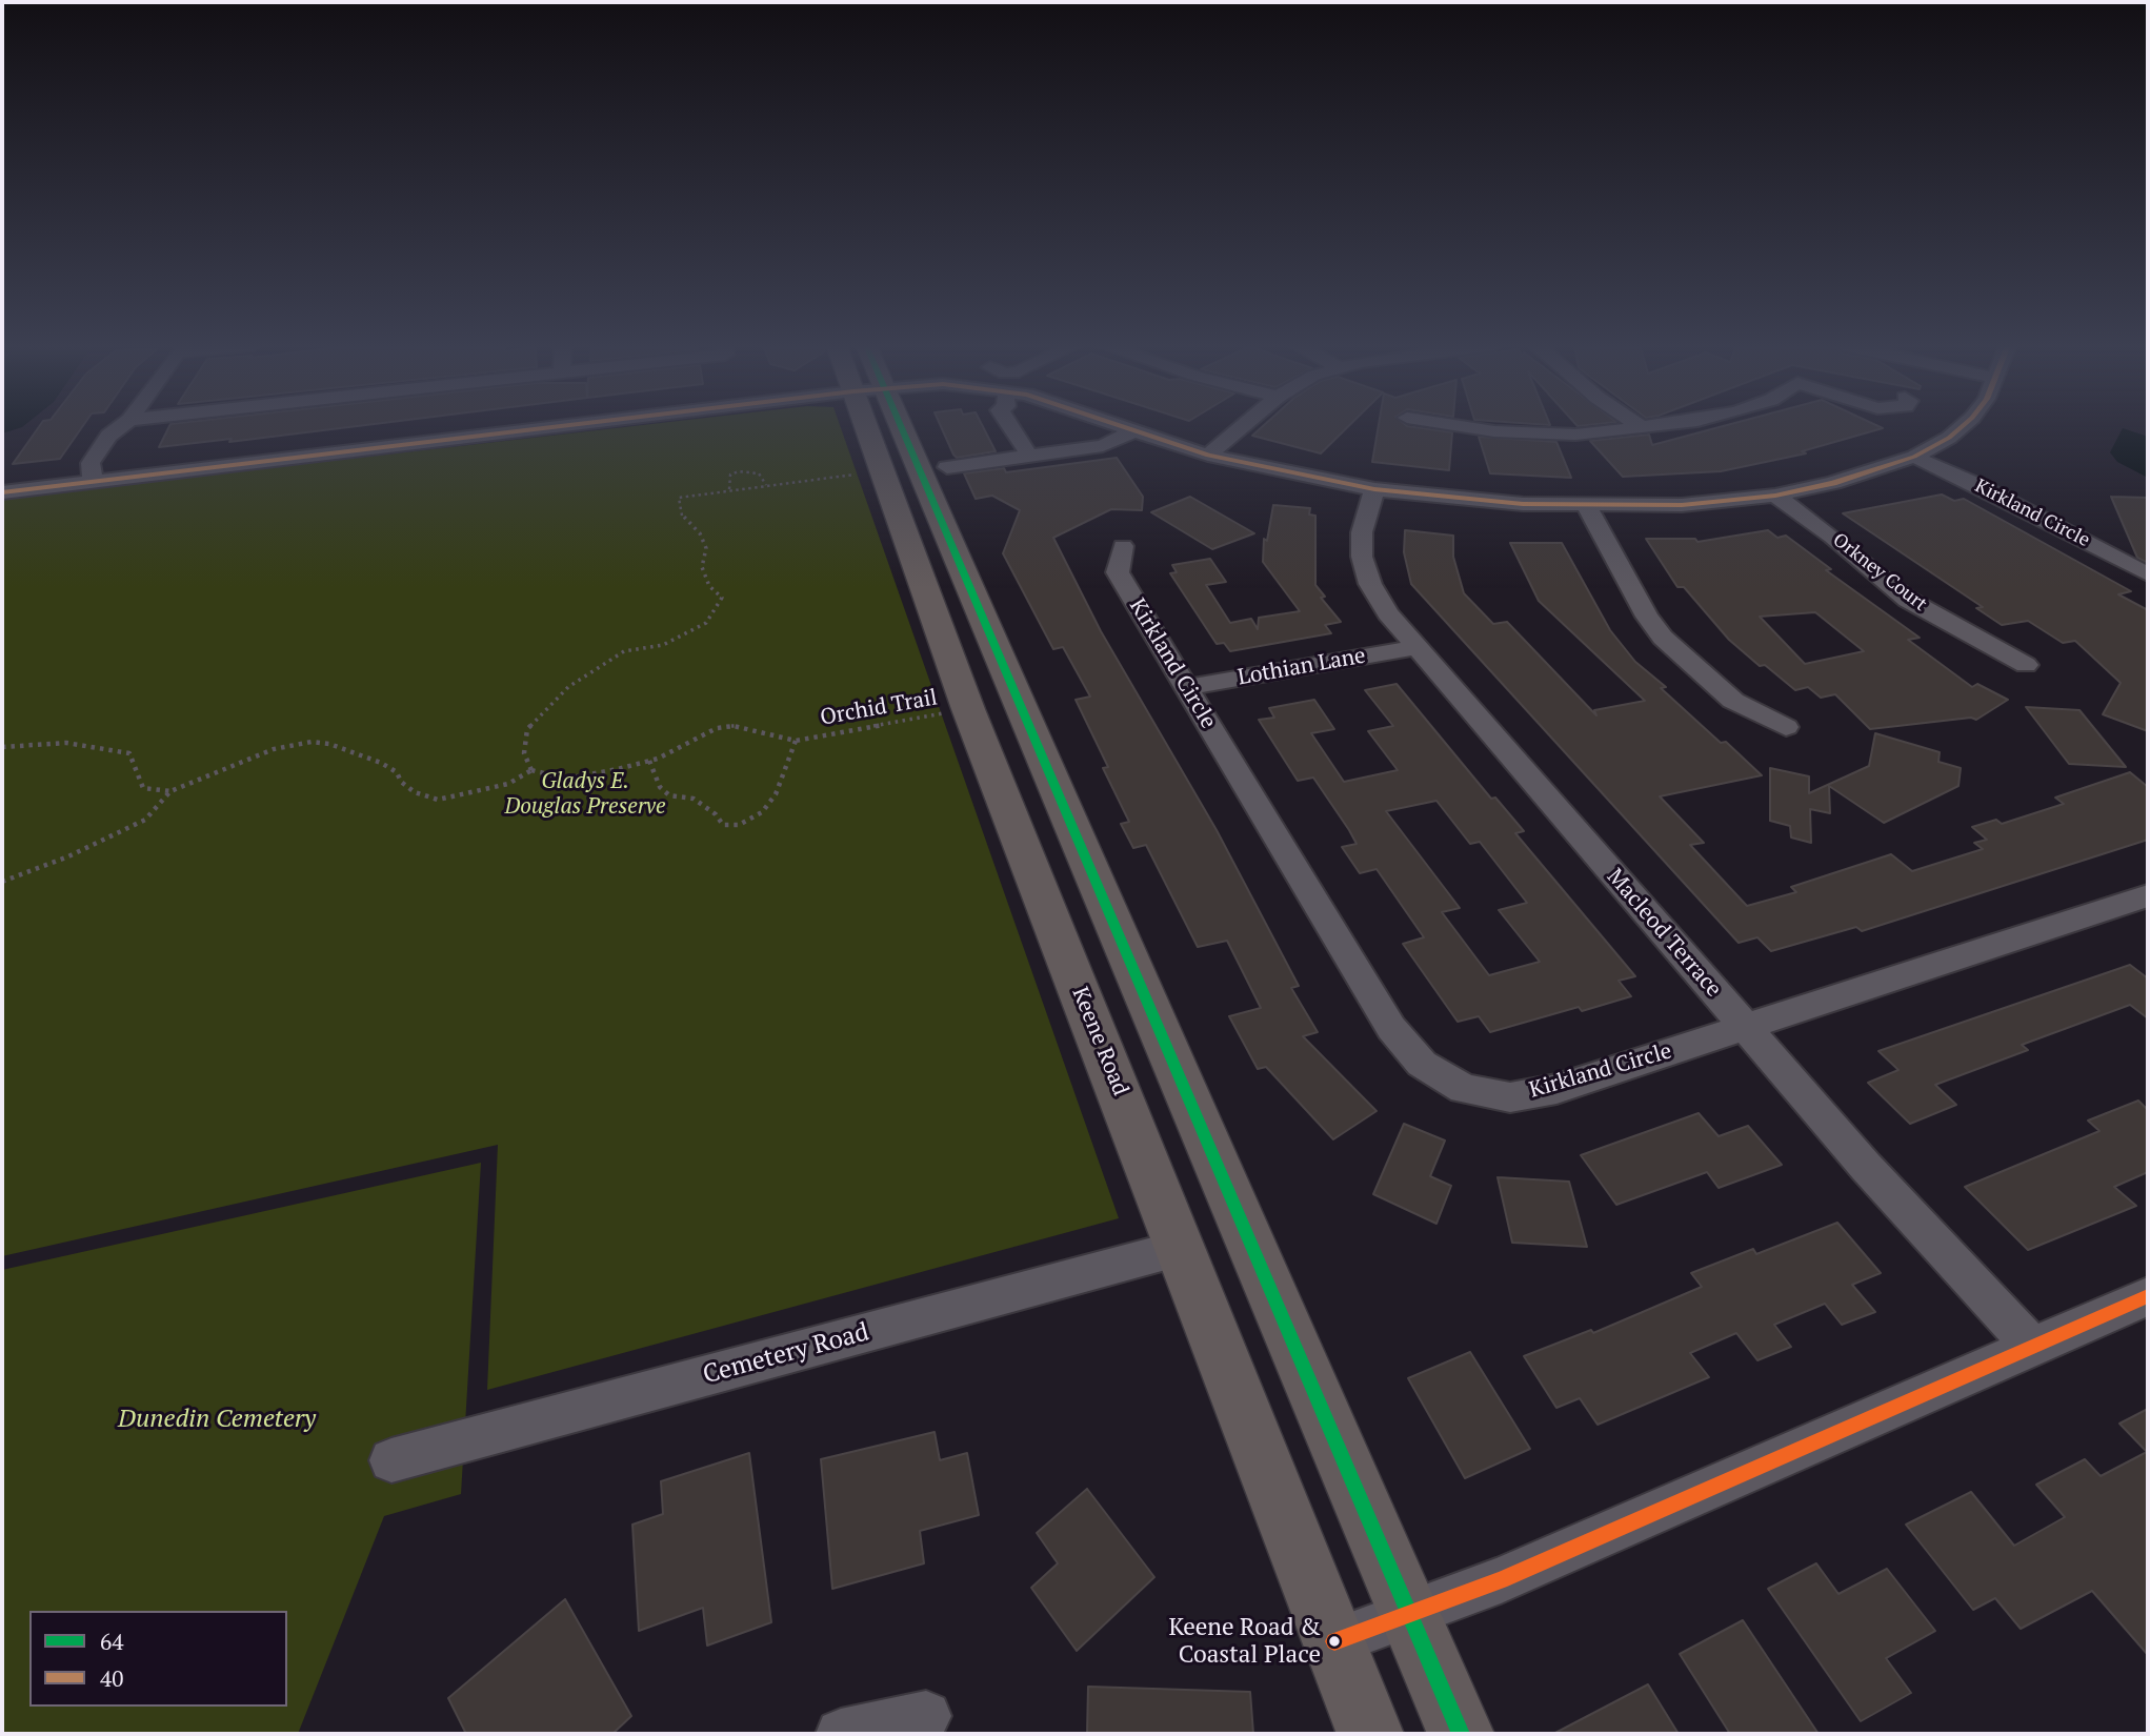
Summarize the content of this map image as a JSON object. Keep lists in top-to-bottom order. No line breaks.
{"streets":{"main road":["Keene Road"],"street":["Kirkland Circle","Orkney Court","Lothian Lane","Macleod Terrace","Cemetery Road"],"path":["Orchid Trail"]},"crossings":[["Kirkland Circle","Lothian Lane"],["Kirkland Circle","Macleod Terrace"],["Lothian Lane","Macleod Terrace"],["Orchid Trail","Keene Road"],["Keene Road","Cemetery Road"]],"parks":["Gladys E. Douglas Preserve","Dunedin Cemetery"],"places":["Keene Road & Coastal Place"],"lines":["transit line 64","transit line 40"],"legend":["64","40"]}
